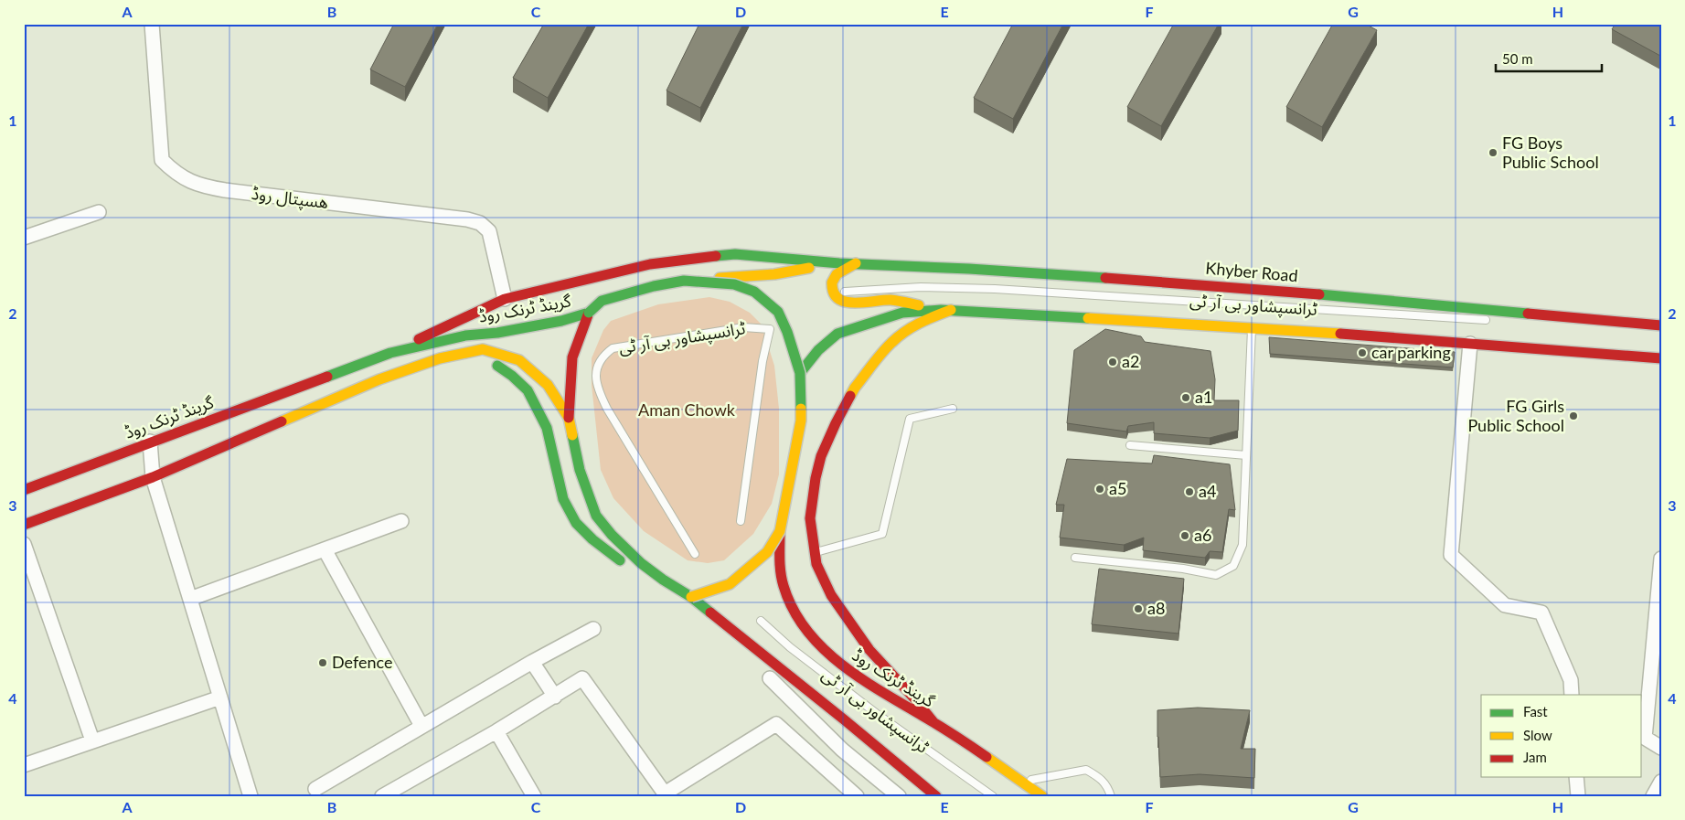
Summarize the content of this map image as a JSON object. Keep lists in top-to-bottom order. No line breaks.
{"streets":{"main road":["Khyber Road","گرینڈ ٹرنک روڈ"],"street":["ھسپتال روڈ"],"lane":["ٹرانسپشاور بی آر ٹی"]},"parks":["Aman Chowk"],"places":["FG Boys Public School","car parking","a2","a1","FG Girls Public School","a5","a4","a6","a8","Defence"],"legend":["Fast","Slow","Jam"],"scale_bar":"50 m","grid":{"columns":["A","B","C","D","E","F","G","H"],"rows":["1","2","3","4"]}}
